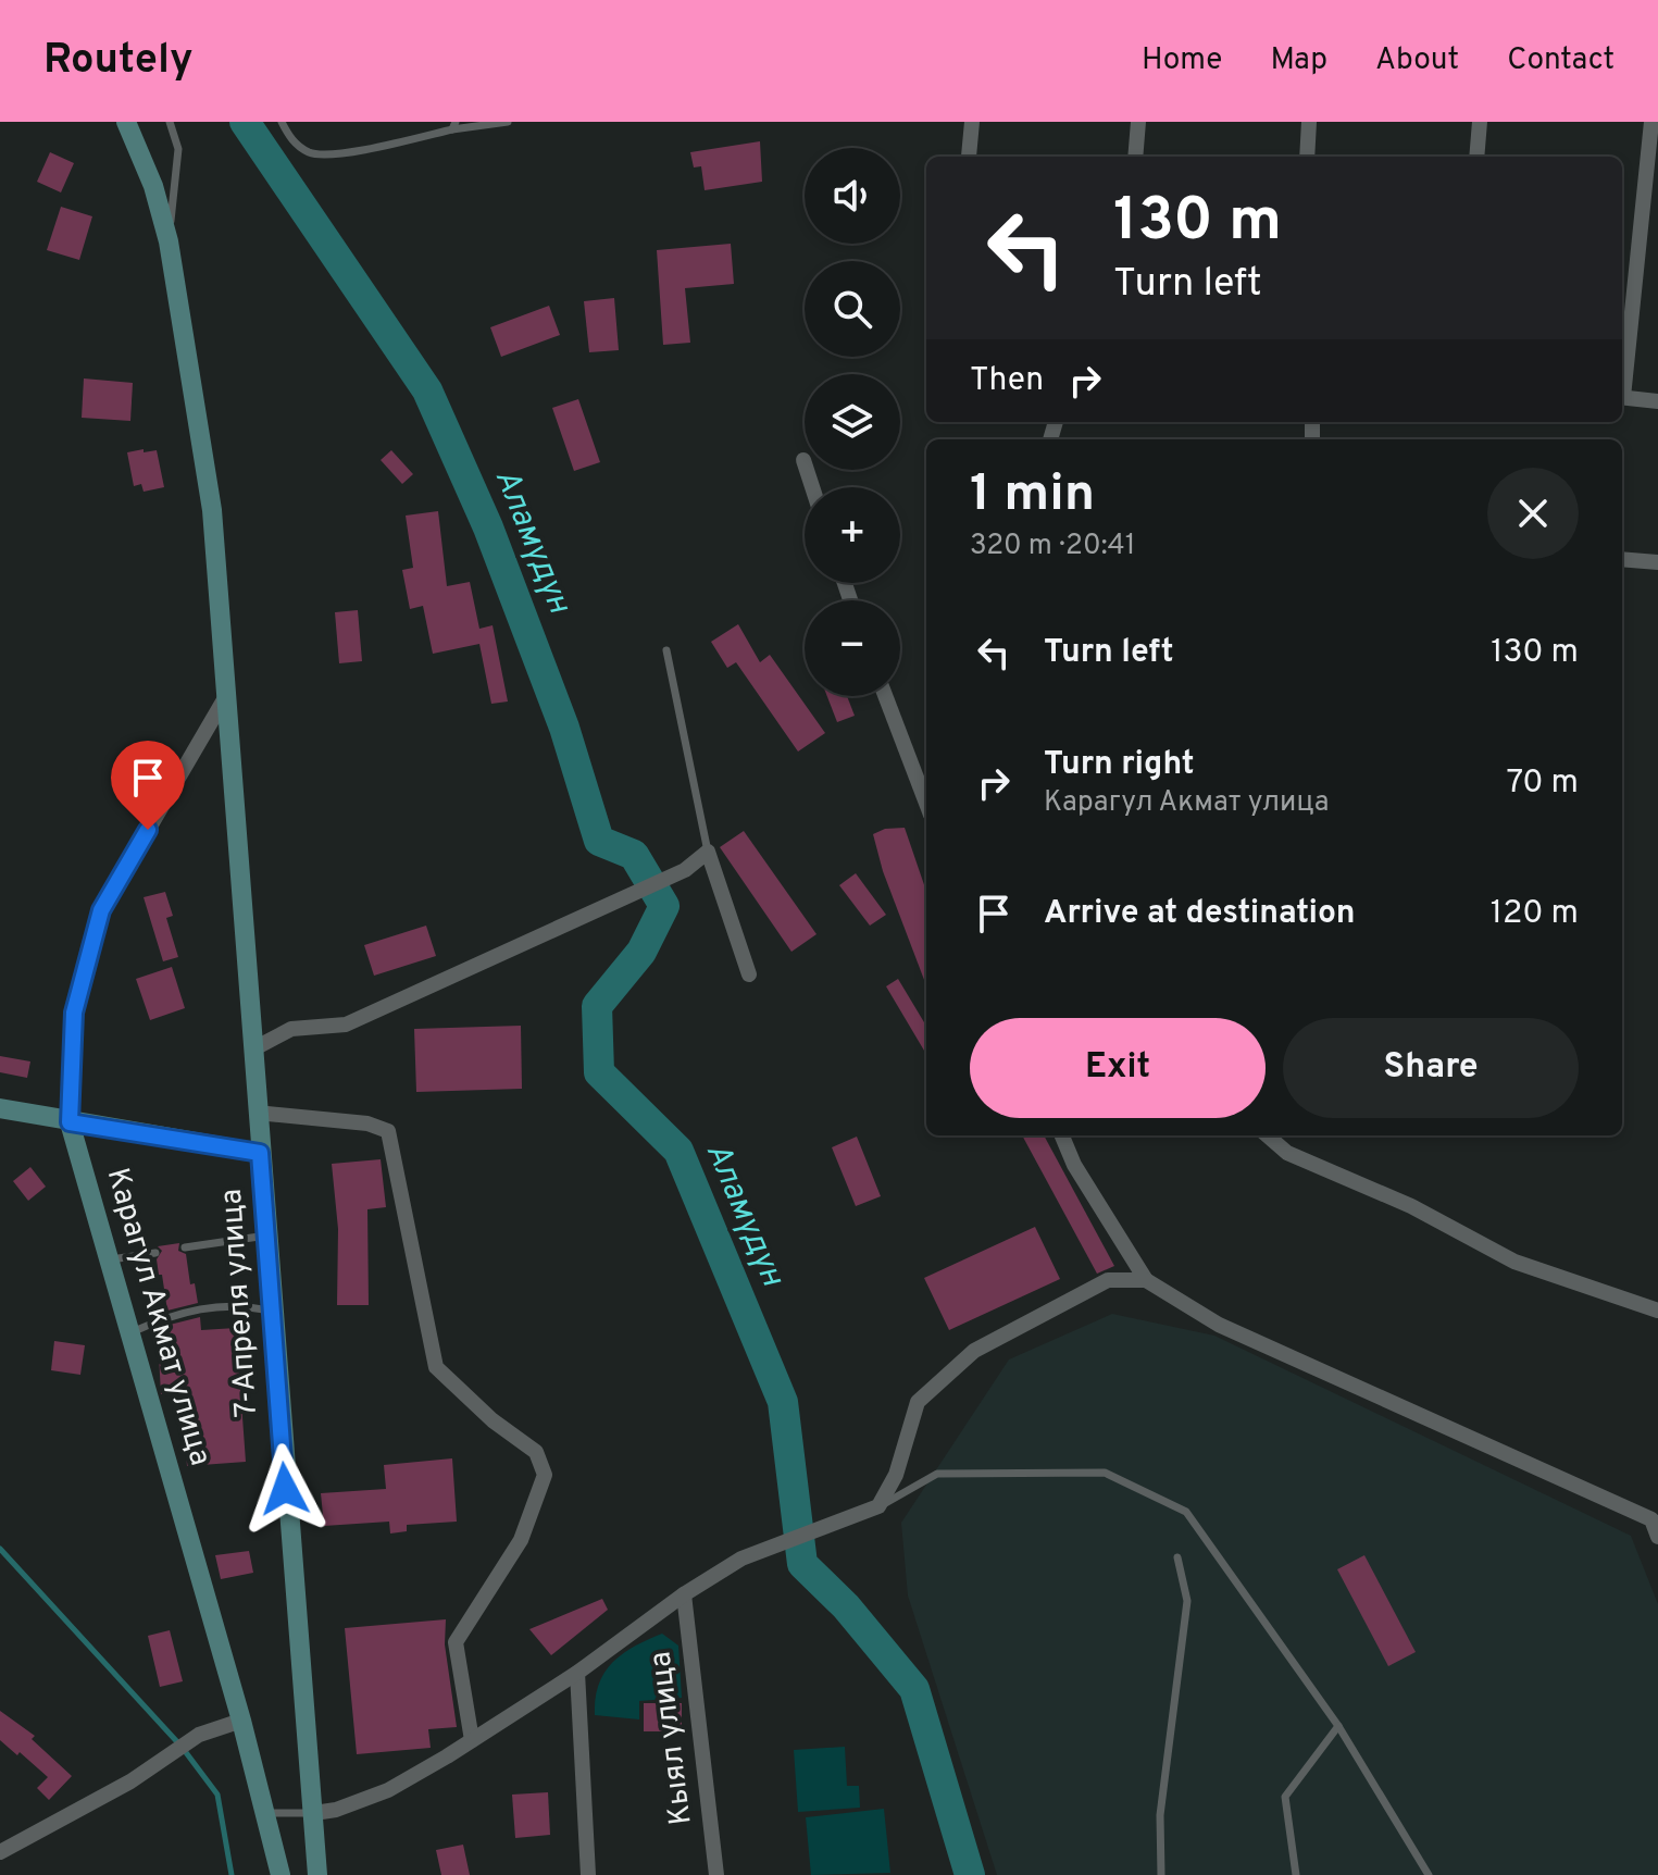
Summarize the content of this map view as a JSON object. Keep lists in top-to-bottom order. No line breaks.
{"streets":{"main road":["7-Апреля улица","Карагул Акмат улица"],"street":["Кыял улица"]},"crossings":[["7-Апреля улица","Карагул Акмат улица"]],"water":["Аламүдүн"],"page":{"header":"Routely","nav":["Home","Map","About","Contact"],"map_buttons":["+","−"],"turn":["130 m","Turn left"],"then":"Then","heading":["1 min","320 m · 20:41"],"list":[{"name":"Turn left","value":"130 m"},{"name":"Turn right","note":"Карагул Акмат улица","value":"70 m"},{"name":"Arrive at destination","value":"120 m"}],"buttons":["Exit","Share"]}}
